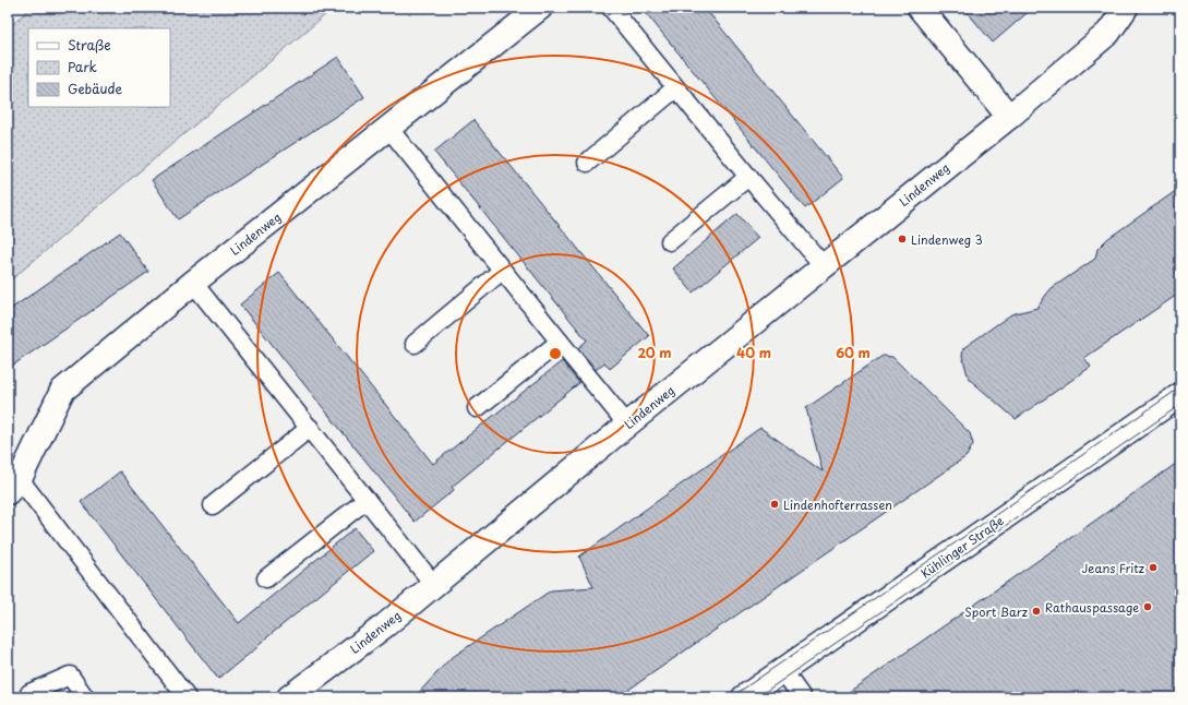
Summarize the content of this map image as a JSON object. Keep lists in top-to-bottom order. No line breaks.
{"streets":{"street":["Lindenweg","Kühlinger Straße"]},"places":["Lindenweg 3","Lindenhofterrassen","Jeans Fritz","Rathauspassage","Sport Barz"],"legend":["Straße","Park","Gebäude"],"rings":["20 m","40 m","60 m"]}
